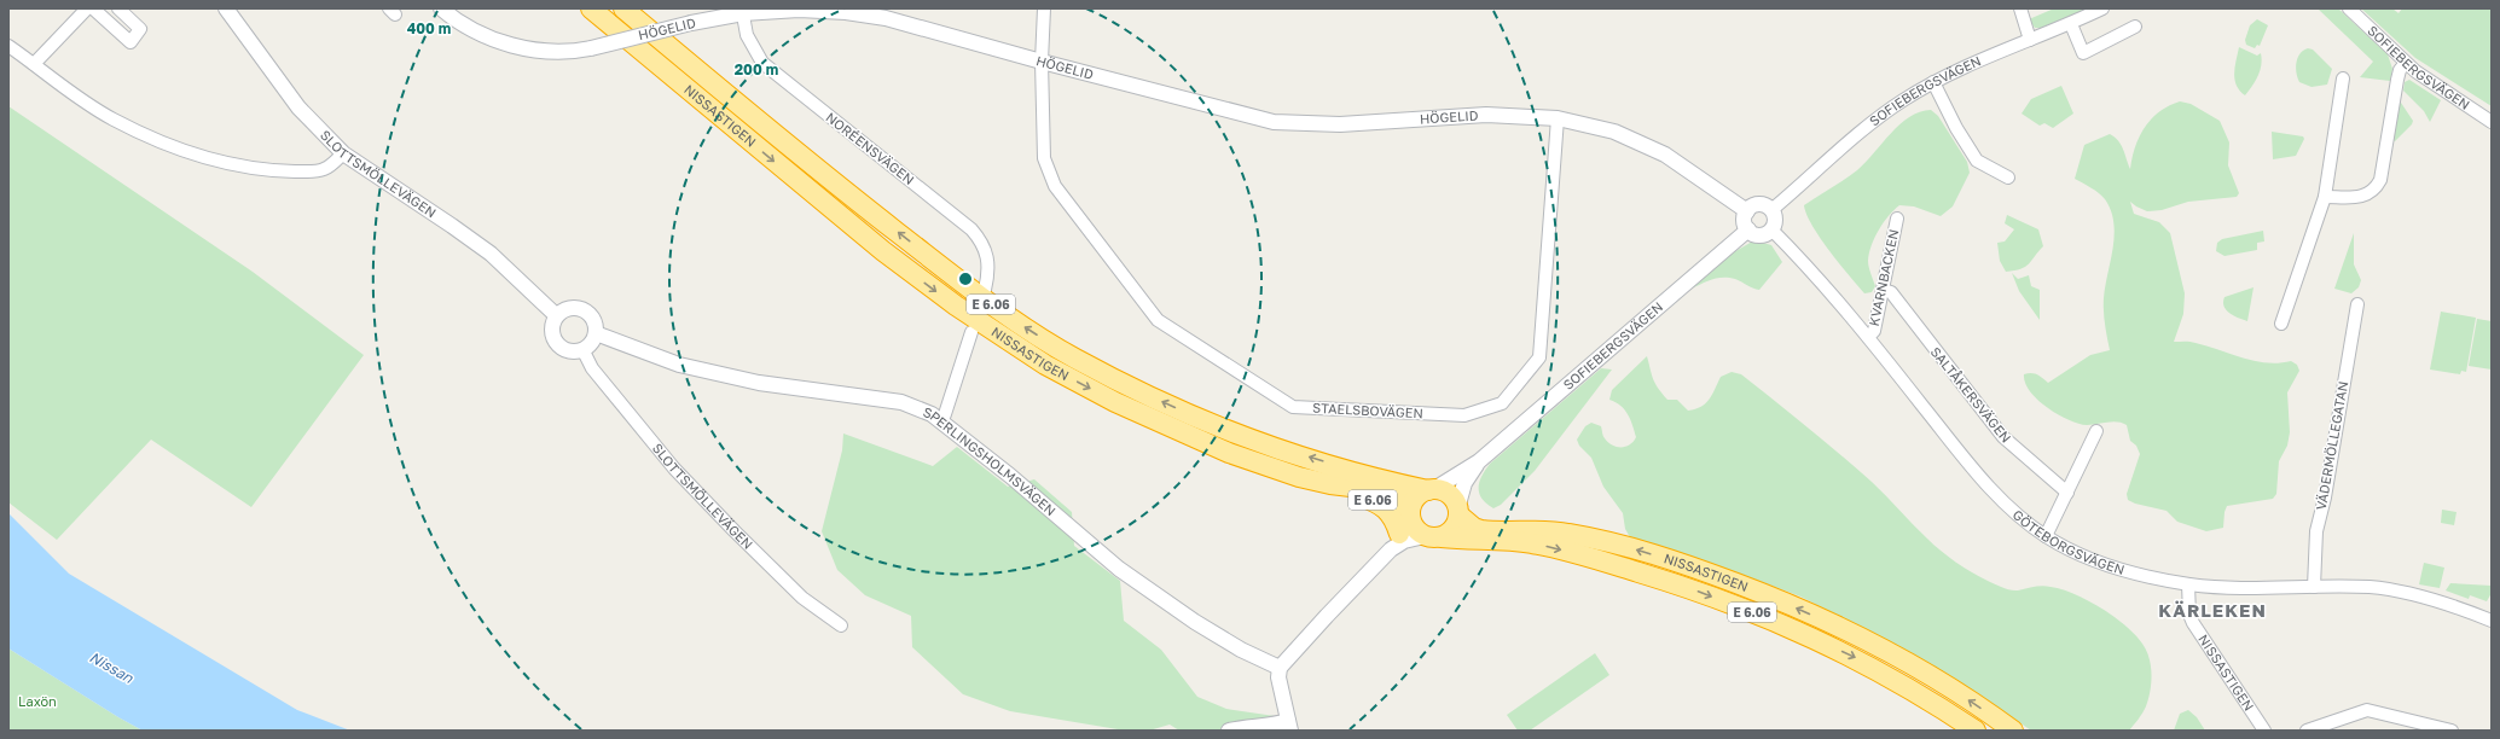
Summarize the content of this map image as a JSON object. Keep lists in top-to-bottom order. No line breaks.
{"streets":{"highway":["NISSASTIGEN","E 6.06"],"street":["HÖGELID","SOFIEBERGSVÄGEN","NORÉENSVÄGEN","SLOTTSMÖLLEVÄGEN","KVARNBACKEN","SALTÅKERSVÄGEN","STAELSBOVÄGEN","VÄDERMÖLLEGATAN","SPERLINGSHOLMSVÄGEN","GÖTEBORGSVÄGEN"]},"crossings":[["HÖGELID","SOFIEBERGSVÄGEN"],["HÖGELID","NORÉENSVÄGEN"],["HÖGELID","STAELSBOVÄGEN"],["HÖGELID","GÖTEBORGSVÄGEN"],["SOFIEBERGSVÄGEN","NISSASTIGEN"],["SOFIEBERGSVÄGEN","E 6.06"],["SOFIEBERGSVÄGEN","GÖTEBORGSVÄGEN"],["NISSASTIGEN","E 6.06"],["NISSASTIGEN","GÖTEBORGSVÄGEN"],["SLOTTSMÖLLEVÄGEN","SPERLINGSHOLMSVÄGEN"],["KVARNBACKEN","SALTÅKERSVÄGEN"],["KVARNBACKEN","GÖTEBORGSVÄGEN"],["VÄDERMÖLLEGATAN","GÖTEBORGSVÄGEN"]],"districts":["KÄRLEKEN"],"water":["Nissan"],"parks":["Laxön"],"rings":["400 m","200 m"]}
